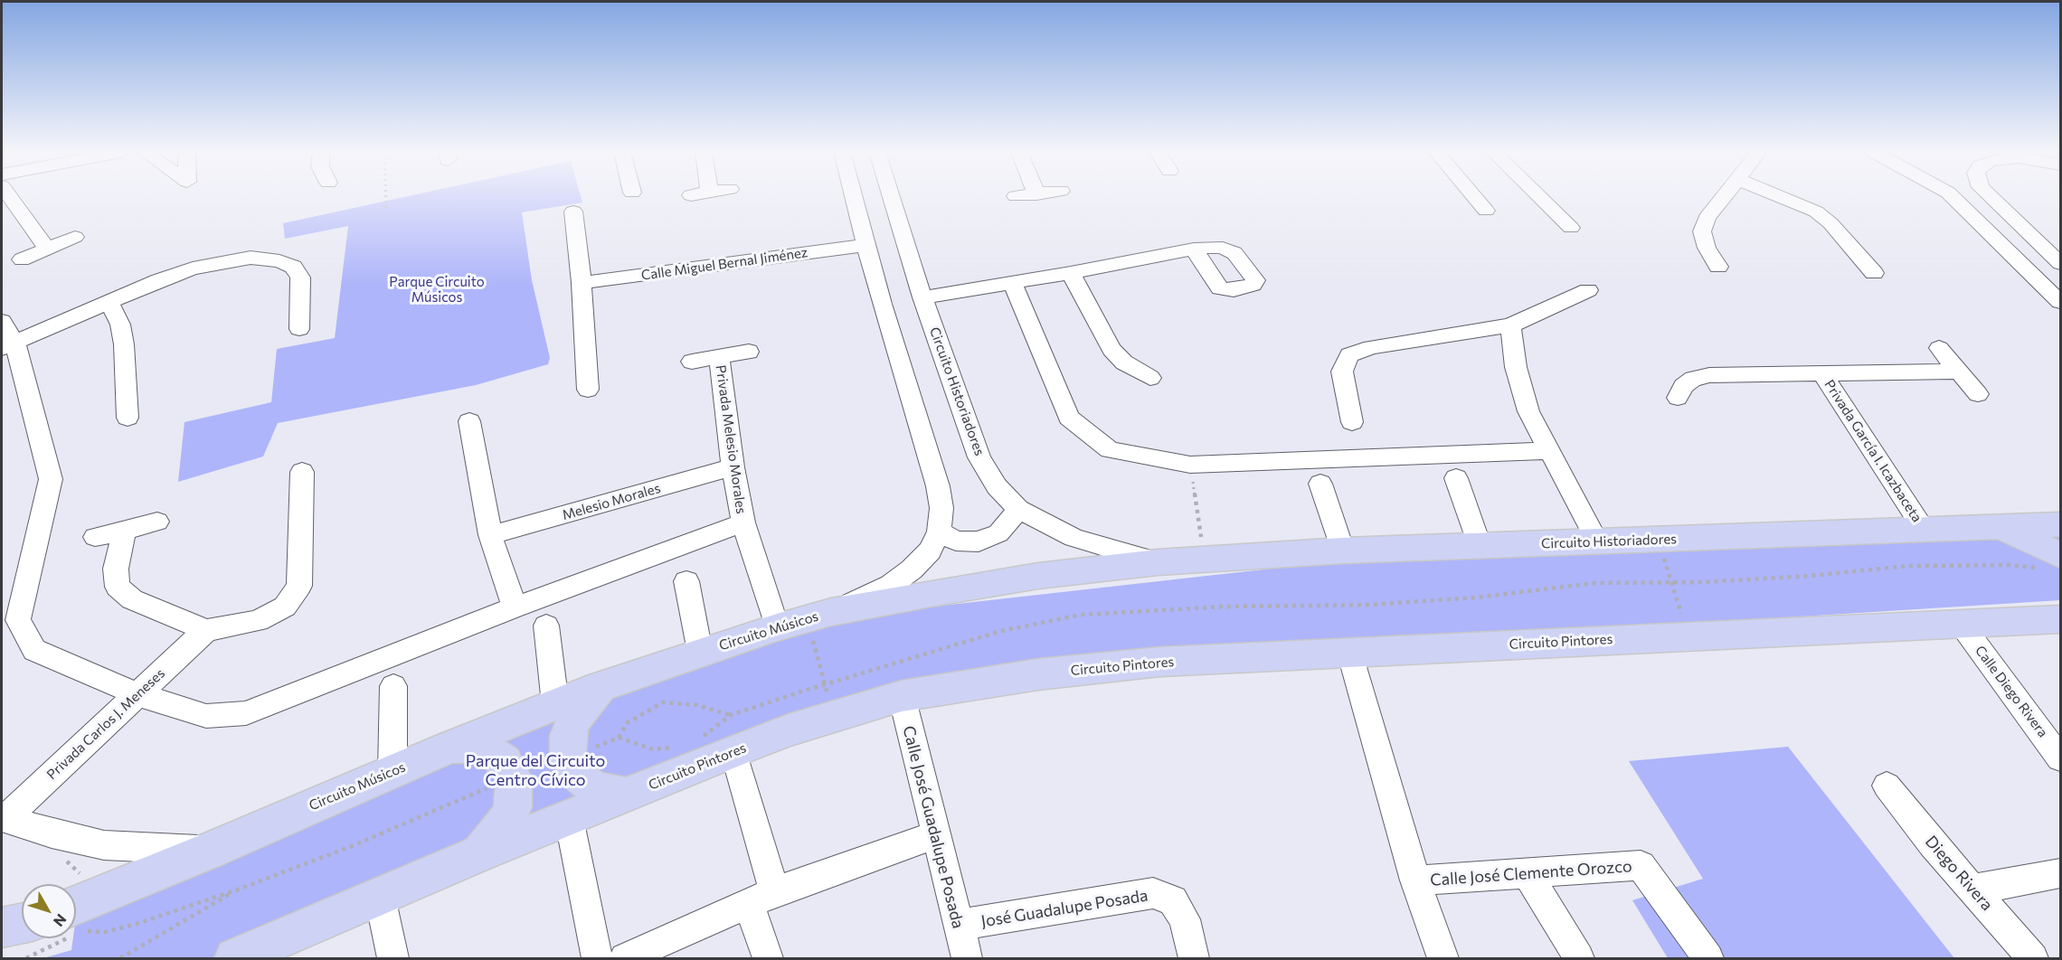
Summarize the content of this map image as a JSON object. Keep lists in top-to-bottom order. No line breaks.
{"streets":{"main road":["Circuito Historiadores","Circuito Músicos","Circuito Pintores"],"street":["Calle Miguel Bernal Jiménez","Privada Melesio Morales","Privada García I. Icazbaceta","Melesio Morales","Calle Diego Rivera","Privada Carlos J. Meneses","Calle José Guadalupe Posada","Calle José Clemente Orozco","Diego Rivera","José Guadalupe Posada"]},"crossings":[["Calle Miguel Bernal Jiménez","Circuito Músicos"],["Circuito Historiadores","Privada Melesio Morales"],["Circuito Historiadores","Privada García I. Icazbaceta"],["Circuito Historiadores","Circuito Músicos"],["Privada Melesio Morales","Melesio Morales"],["Privada Melesio Morales","Circuito Músicos"],["Circuito Músicos","Privada Carlos J. Meneses"],["Circuito Pintores","Calle Diego Rivera"],["Circuito Pintores","Calle José Guadalupe Posada"],["Circuito Pintores","Calle José Clemente Orozco"],["Calle José Guadalupe Posada","José Guadalupe Posada"]],"parks":["Parque Circuito Músicos","Parque del Circuito Centro Cívico"],"north":"bottom right"}
